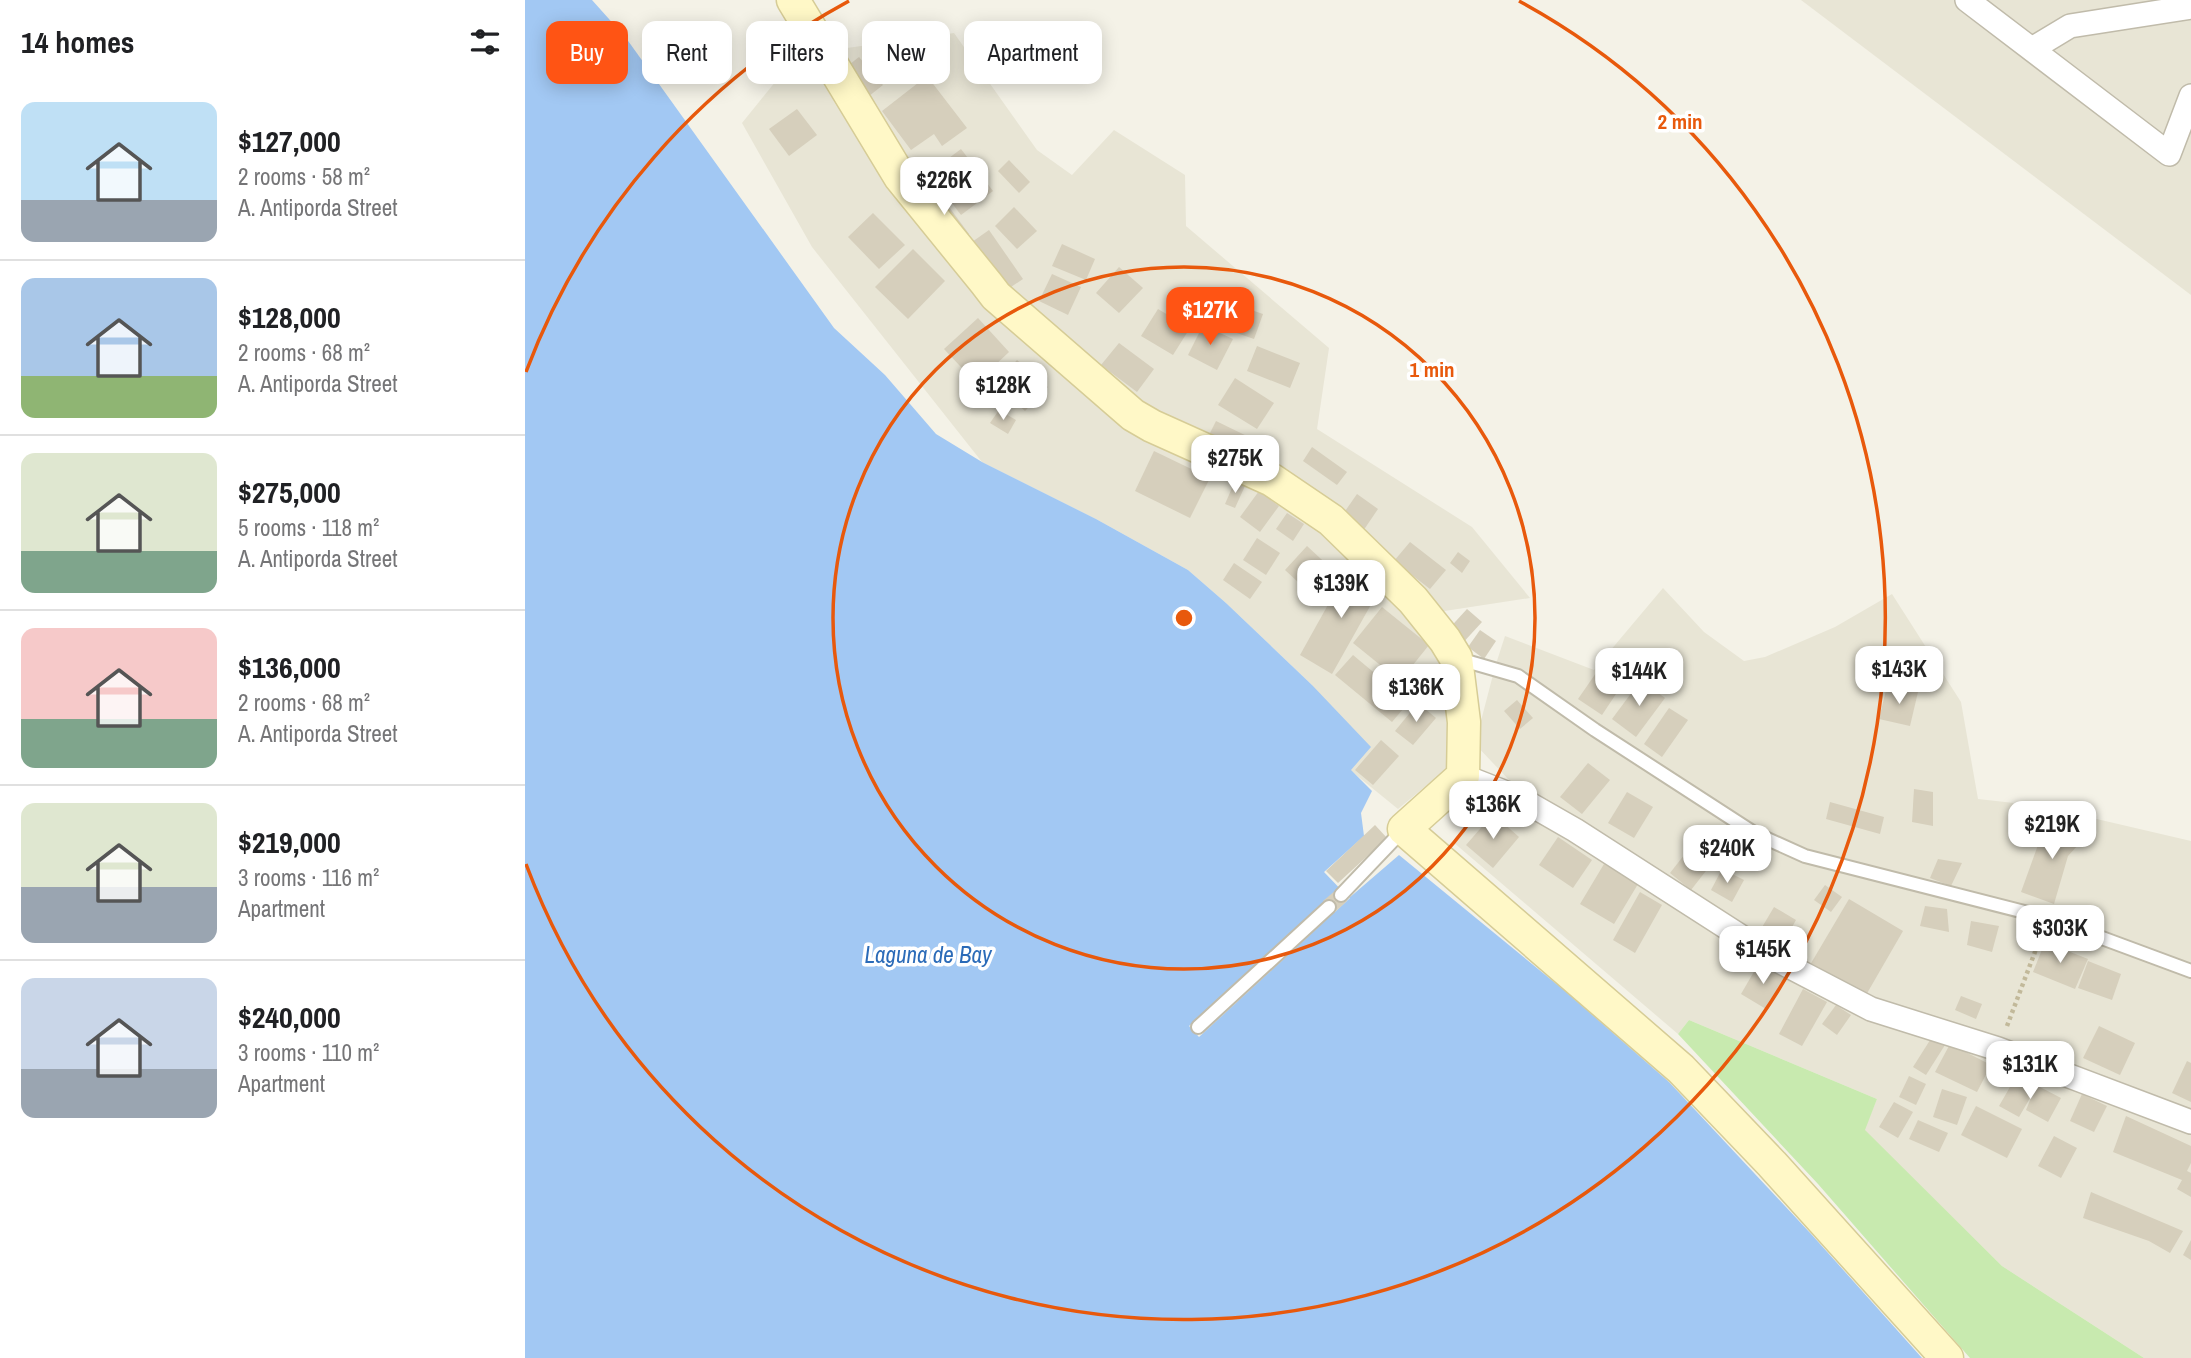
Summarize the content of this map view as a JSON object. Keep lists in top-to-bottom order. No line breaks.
{"water":["Laguna de Bay"],"page":{"heading":"14 homes","chip":["Buy","Rent","Filters","New","Apartment"],"list":[{"name":"$127,000","note":"2 rooms · 58 m² · A. Antiporda Street"},{"name":"$128,000","note":"2 rooms · 68 m² · A. Antiporda Street"},{"name":"$275,000","note":"5 rooms · 118 m² · A. Antiporda Street"},{"name":"$136,000","note":"2 rooms · 68 m² · A. Antiporda Street"},{"name":"$219,000","note":"3 rooms · 116 m² · Apartment"},{"name":"$240,000","note":"3 rooms · 110 m² · Apartment"}],"price":["$226K","$127K","$128K","$275K","$139K","$143K","$144K","$136K","$136K","$219K","$240K","$303K","$145K","$131K"]},"rings":["2 min","1 min"]}
